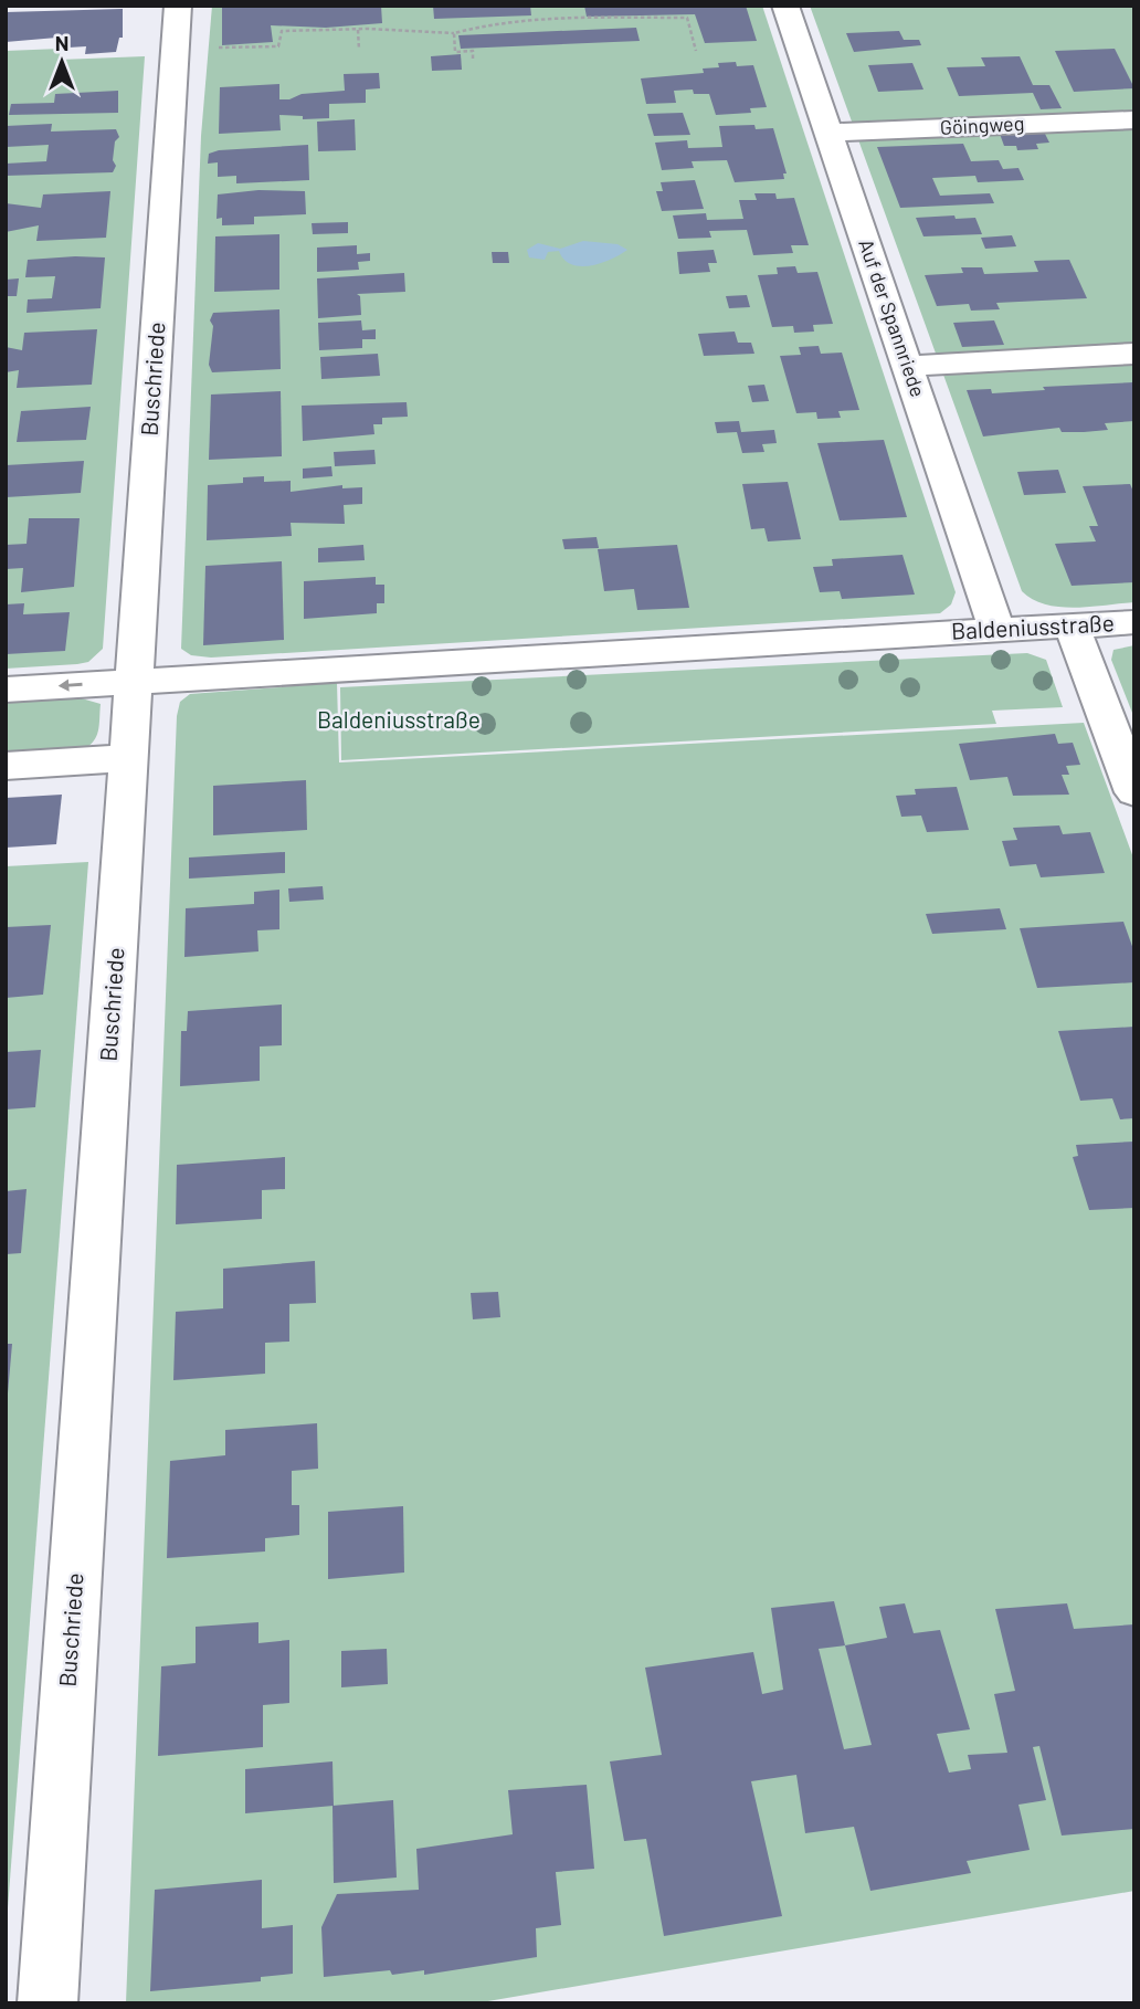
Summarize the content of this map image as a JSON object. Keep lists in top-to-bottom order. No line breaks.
{"streets":{"street":["Göingweg","Auf der Spannriede","Buschriede","Baldeniusstraße"]},"crossings":[["Göingweg","Auf der Spannriede"],["Auf der Spannriede","Baldeniusstraße"],["Buschriede","Baldeniusstraße"]],"parks":["Baldeniusstraße"],"north":"top"}
